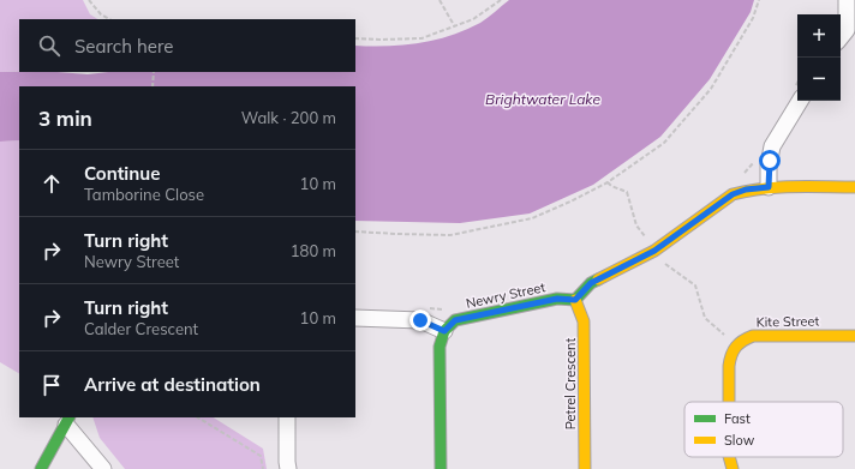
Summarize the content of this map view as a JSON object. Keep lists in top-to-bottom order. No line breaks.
{"streets":{"street":["Newry Street","Kite Street","Petrel Crescent"]},"crossings":[["Newry Street","Petrel Crescent"]],"water":["Brightwater Lake"],"legend":["Fast","Slow"],"page":{"map_buttons":["+","−"],"search":"Search here","heading":["3 min","Walk · 200 m"],"list":[["Continue","Tamborine Close","10 m"],["Turn right","Newry Street","180 m"],["Turn right","Calder Crescent","10 m"],"Arrive at destination"]}}
